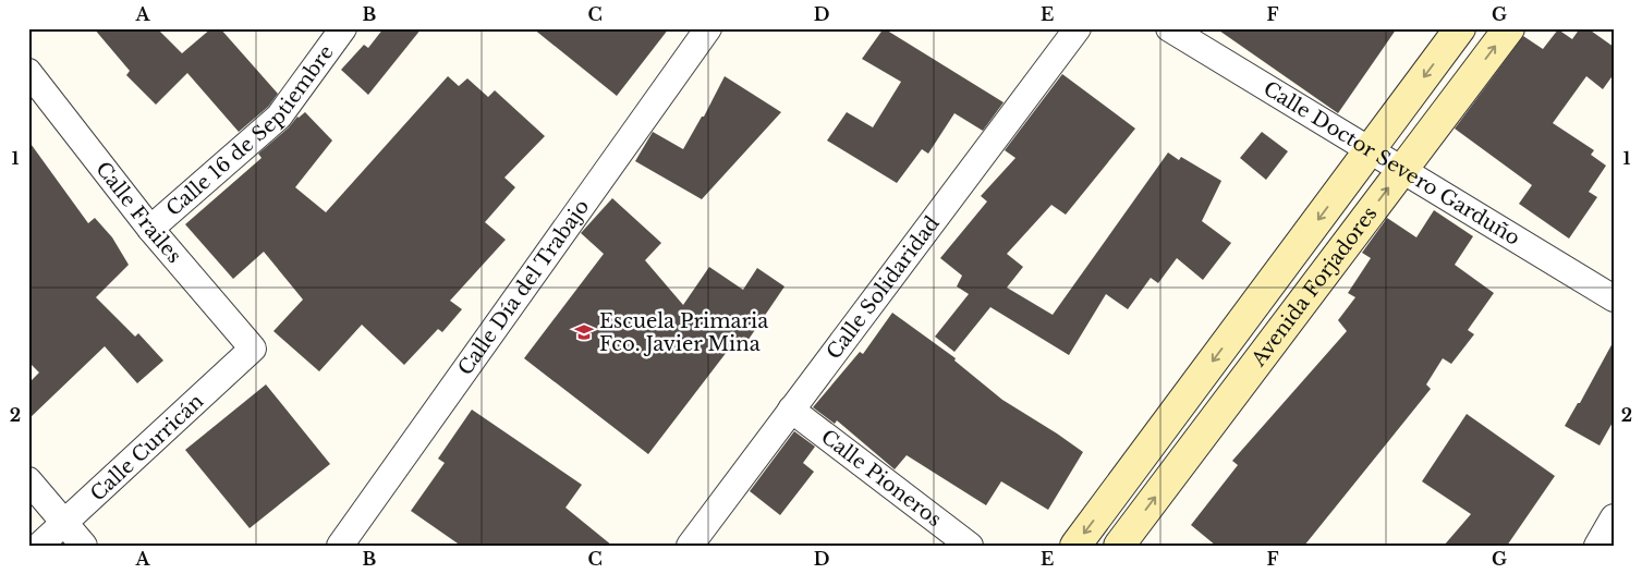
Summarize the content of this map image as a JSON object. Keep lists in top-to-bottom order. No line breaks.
{"streets":{"main road":["Avenida Forjadores"],"street":["Calle 16 de Septiembre","Calle Doctor Severo Garduño","Calle Frailes","Calle Día del Trabajo","Calle Solidaridad","Calle Curricán","Calle Pioneros"]},"crossings":[["Calle 16 de Septiembre","Calle Frailes"],["Calle Doctor Severo Garduño","Avenida Forjadores"],["Calle Frailes","Calle Curricán"],["Calle Solidaridad","Calle Pioneros"]],"places":{"school or university":["Escuela Primaria Fco. Javier Mina"]},"grid":{"columns":["A","B","C","D","E","F","G"],"rows":["1","2"]}}
